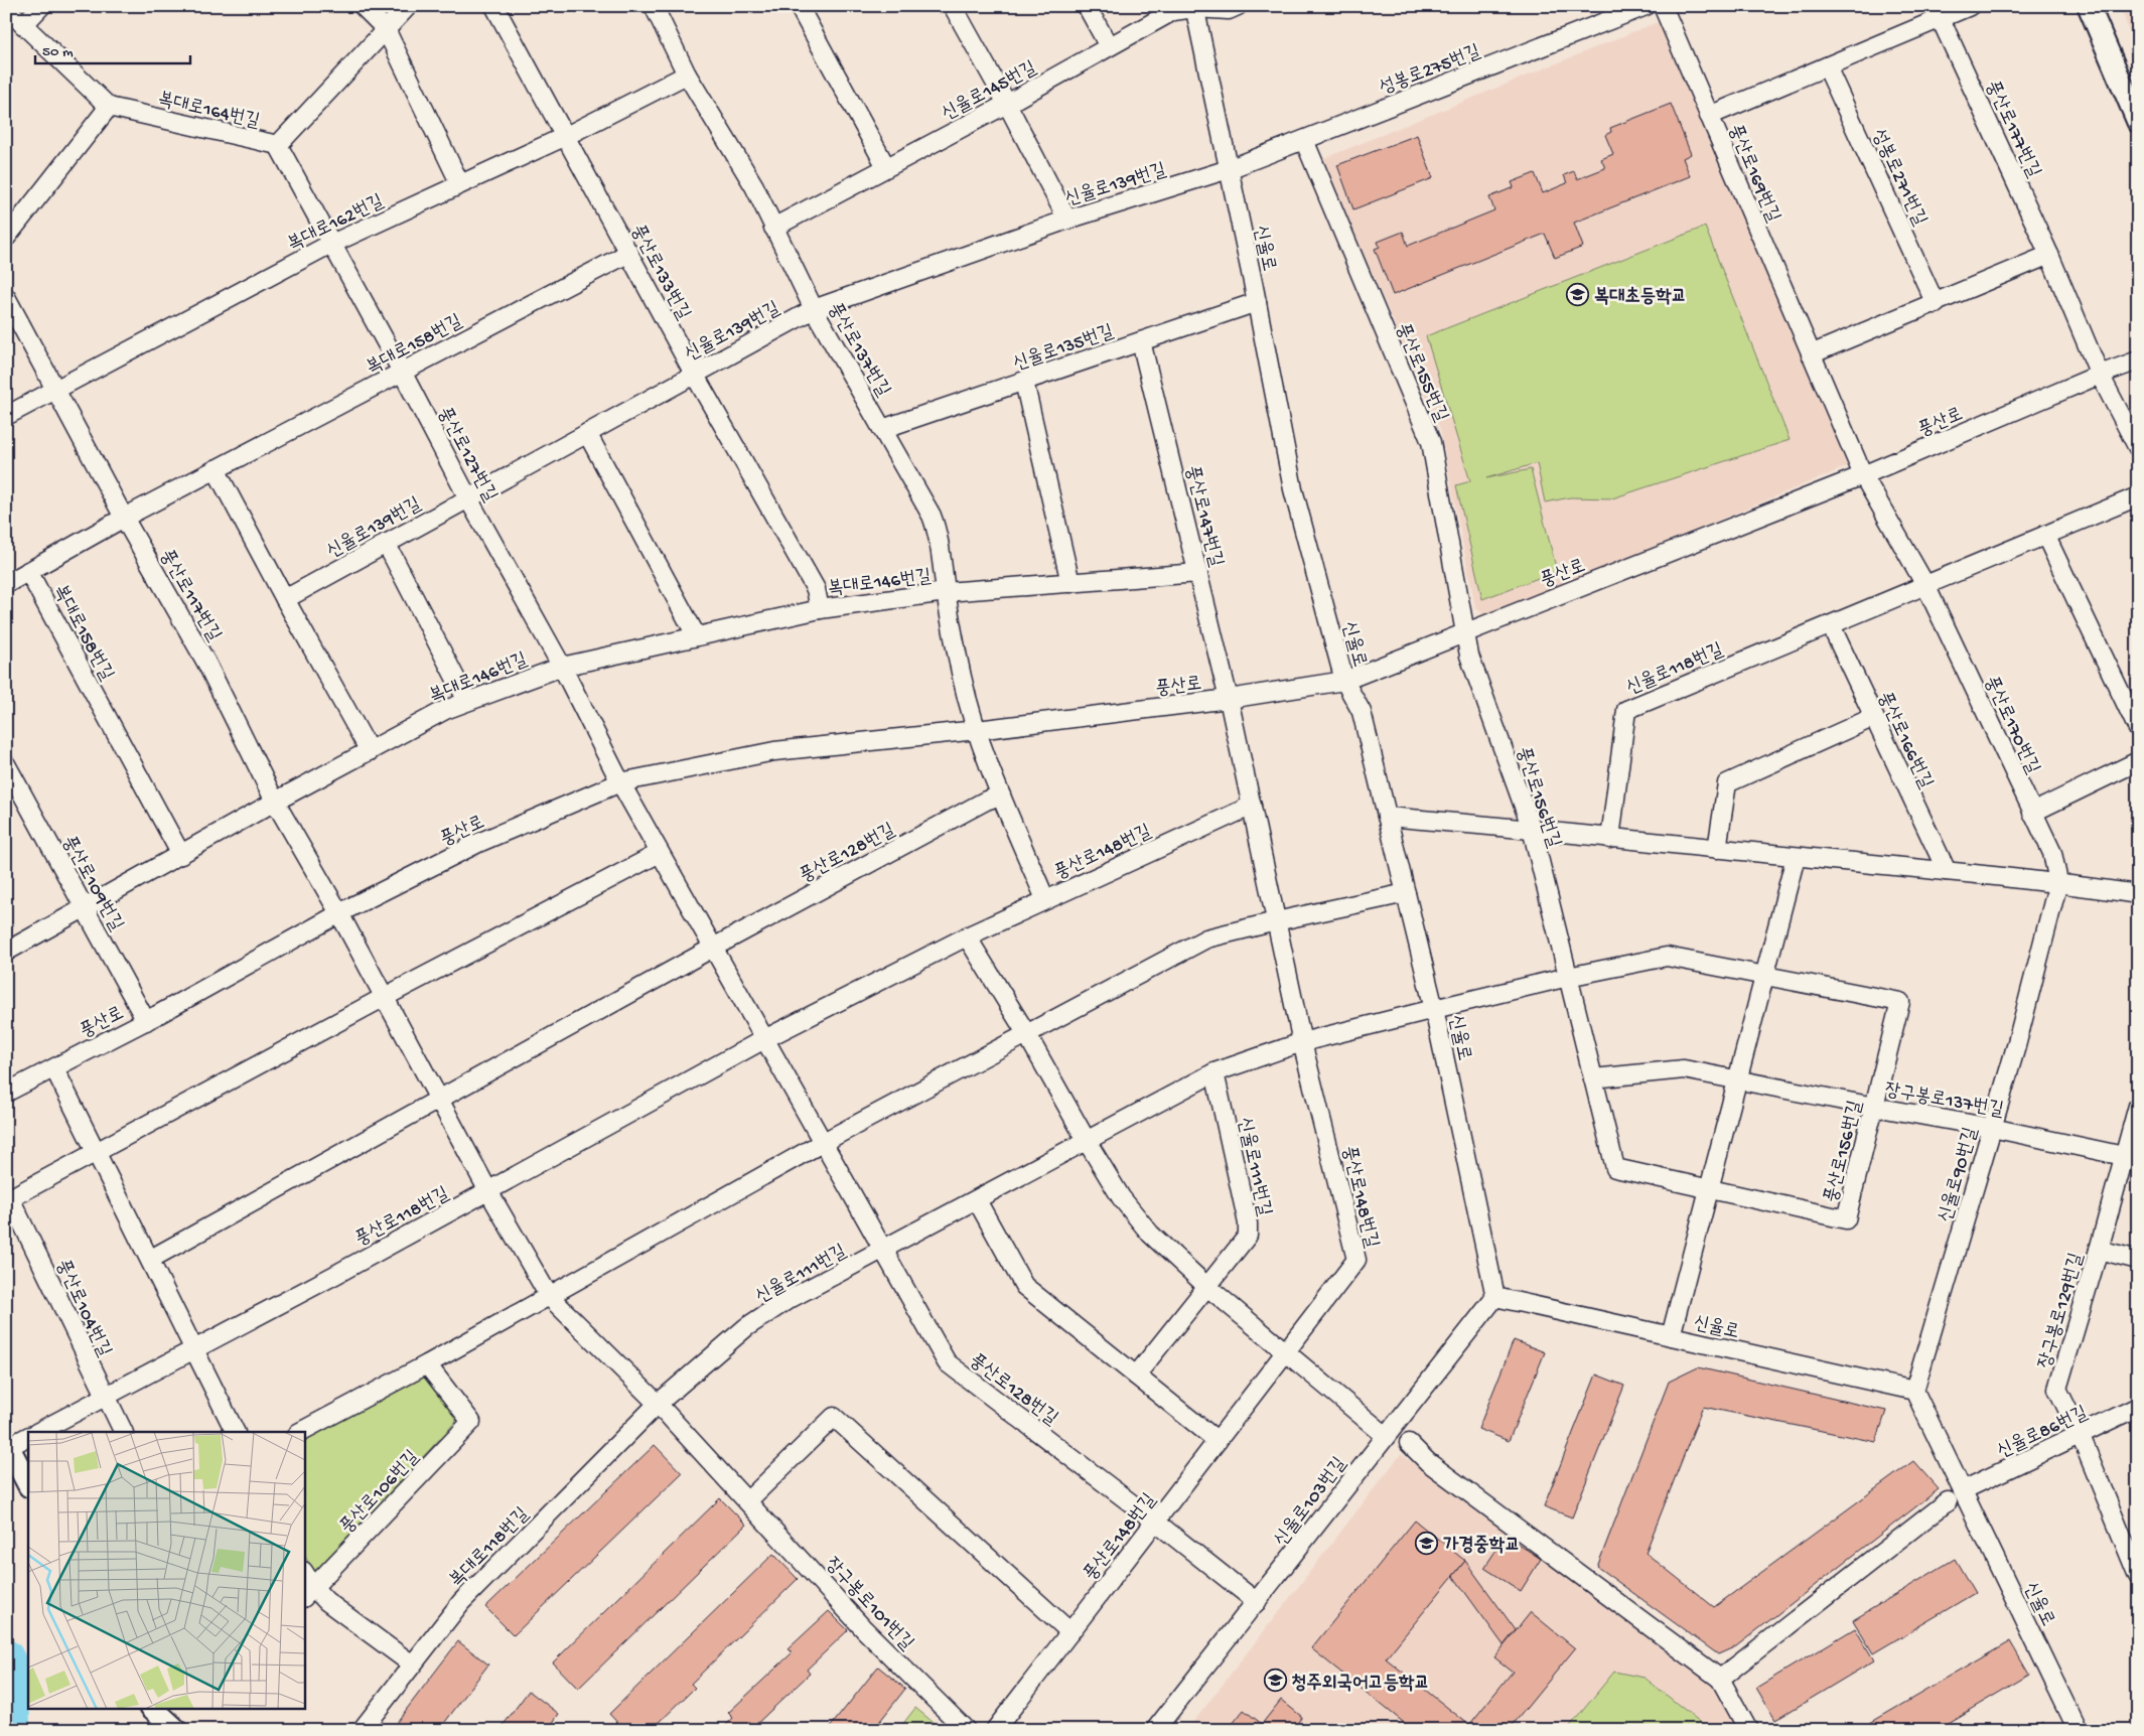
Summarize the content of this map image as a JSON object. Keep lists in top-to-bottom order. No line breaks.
{"streets":{"street":["성봉로275번길","신율로145번길","복대로164번길","풍산로177번길","풍산로169번길","성봉로271번길","신율로139번길","복대로162번길","신율로","풍산로133번길","복대로158번길","신율로135번길","풍산로137번길","풍산로155번길","풍산로","풍산로127번길","풍산로147번길","복대로146번길","풍산로117번길","신율로118번길","풍산로170번길","풍산로166번길","풍산로156번길","풍산로148번길","풍산로128번길","풍산로109번길","장구봉로137번길","신율로111번길","신율로90번길","풍산로118번길","풍산로104번길","장구봉로129번길","신율로86번길","풍산로106번길","신율로103번길","복대로118번길","장구봉로101번길"]},"crossings":[["성봉로275번길","신율로139번길"],["성봉로275번길","신율로"],["성봉로275번길","풍산로155번길"],["신율로145번길","신율로"],["신율로145번길","풍산로137번길"],["복대로164번길","풍산로127번길"],["풍산로177번길","풍산로"],["풍산로169번길","풍산로"],["풍산로169번길","풍산로170번길"],["신율로139번길","신율로"],["신율로139번길","풍산로133번길"],["신율로139번길","풍산로137번길"],["신율로139번길","풍산로127번길"],["복대로162번길","풍산로133번길"],["복대로162번길","풍산로137번길"],["복대로162번길","풍산로127번길"],["복대로162번길","풍산로117번길"],["신율로","신율로135번길"],["신율로","풍산로"],["신율로","신율로111번길"],["신율로","신율로90번길"],["신율로","신율로86번길"],["신율로","신율로103번길"],["풍산로133번길","복대로158번길"],["풍산로133번길","복대로146번길"],["복대로158번길","풍산로127번길"],["복대로158번길","복대로146번길"],["복대로158번길","풍산로117번길"],["신율로135번길","풍산로137번길"],["신율로135번길","풍산로147번길"],["풍산로137번길","풍산로"],["풍산로137번길","복대로146번길"],["풍산로155번길","풍산로"],["풍산로155번길","풍산로156번길"],["풍산로","풍산로127번길"],["풍산로","풍산로147번길"],["풍산로","풍산로117번길"],["풍산로","풍산로170번길"],["풍산로","풍산로156번길"],["풍산로","풍산로148번길"],["풍산로","풍산로128번길"],["풍산로","풍산로109번길"],["풍산로127번길","복대로146번길"],["풍산로127번길","풍산로128번길"],["풍산로147번길","복대로146번길"],["풍산로147번길","풍산로148번길"],["복대로146번길","풍산로117번길"],["복대로146번길","풍산로109번길"],["신율로118번길","풍산로166번길"],["풍산로170번길","신율로90번길"],["풍산로156번길","장구봉로137번길"],["풍산로156번길","신율로111번길"],["풍산로148번길","풍산로128번길"],["풍산로148번길","신율로111번길"],["풍산로128번길","신율로111번길"],["풍산로128번길","풍산로118번길"],["풍산로128번길","신율로103번길"],["장구봉로137번길","신율로90번길"],["장구봉로137번길","장구봉로129번길"],["신율로111번길","복대로118번길"],["신율로111번길","장구봉로101번길"],["장구봉로129번길","신율로86번길"],["복대로118번길","장구봉로101번길"]],"places":{"school or university":["복대초등학교","가경중학교","청주외국어고등학교"]},"scale_bar":"50 m"}
